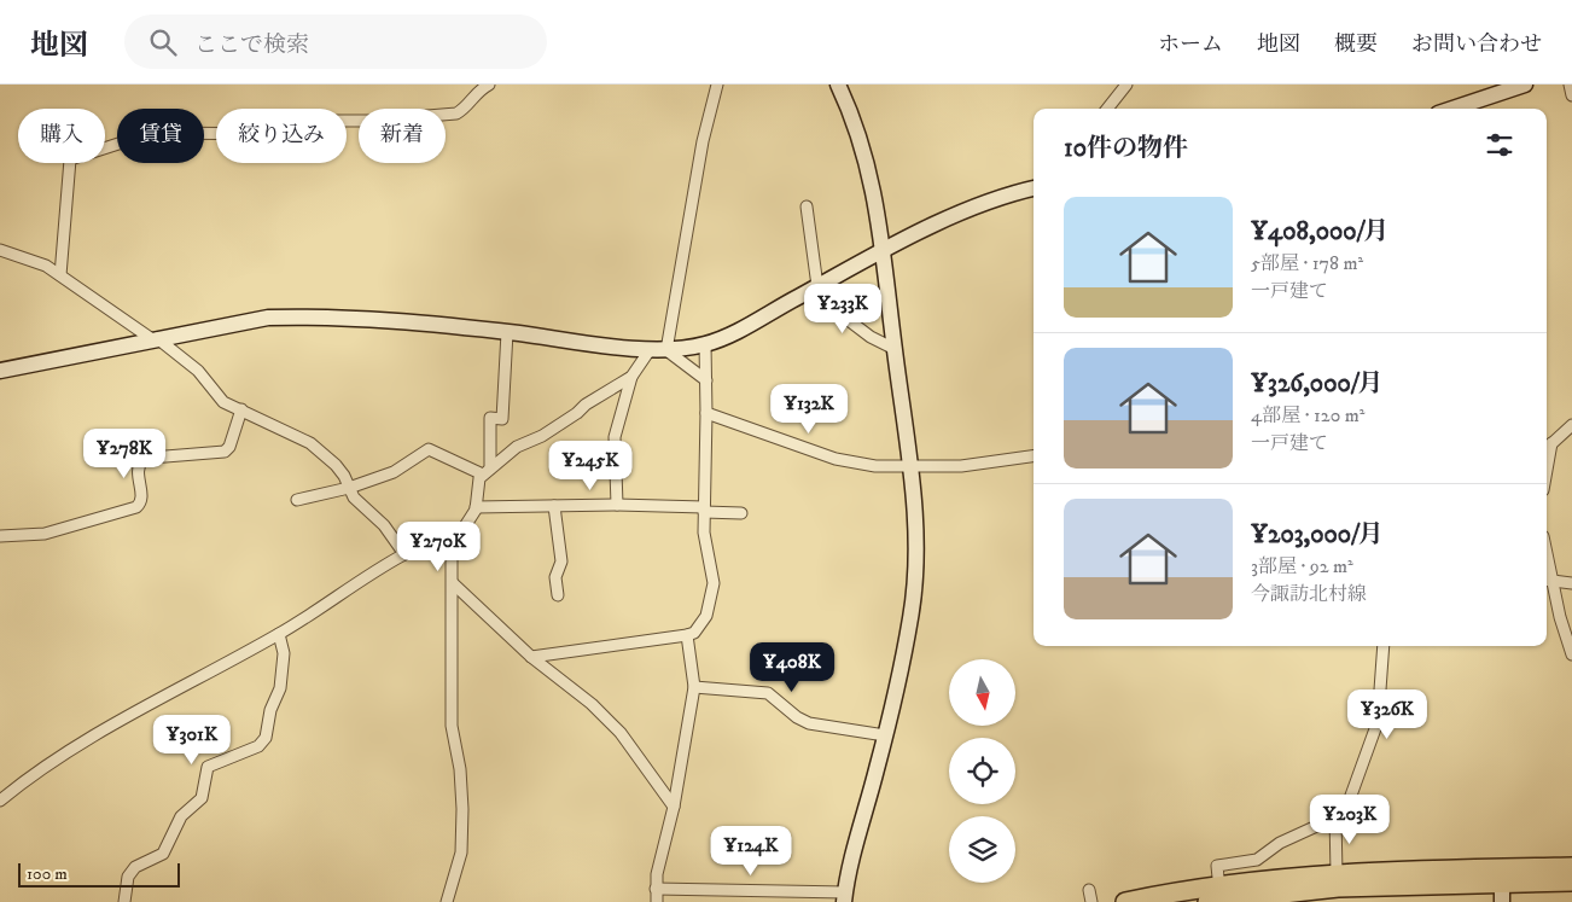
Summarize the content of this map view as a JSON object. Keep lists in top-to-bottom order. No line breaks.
{"scale_bar":"100 m","north":"bottom","page":{"header":"地図","search":"ここで検索","nav":["ホーム","地図","概要","お問い合わせ"],"chip":["購入","賃貸","絞り込み","新着"],"heading":"10件の物件","list":[{"name":"¥408,000/月","note":"5部屋 · 178 m² · 一戸建て"},{"name":"¥326,000/月","note":"4部屋 · 120 m² · 一戸建て"},{"name":"¥203,000/月","note":"3部屋 · 92 m² · 今諏訪北村線"}],"price":["¥233K","¥132K","¥278K","¥245K","¥270K","¥408K","¥326K","¥301K","¥203K","¥124K"],"scale":"100 m"}}
